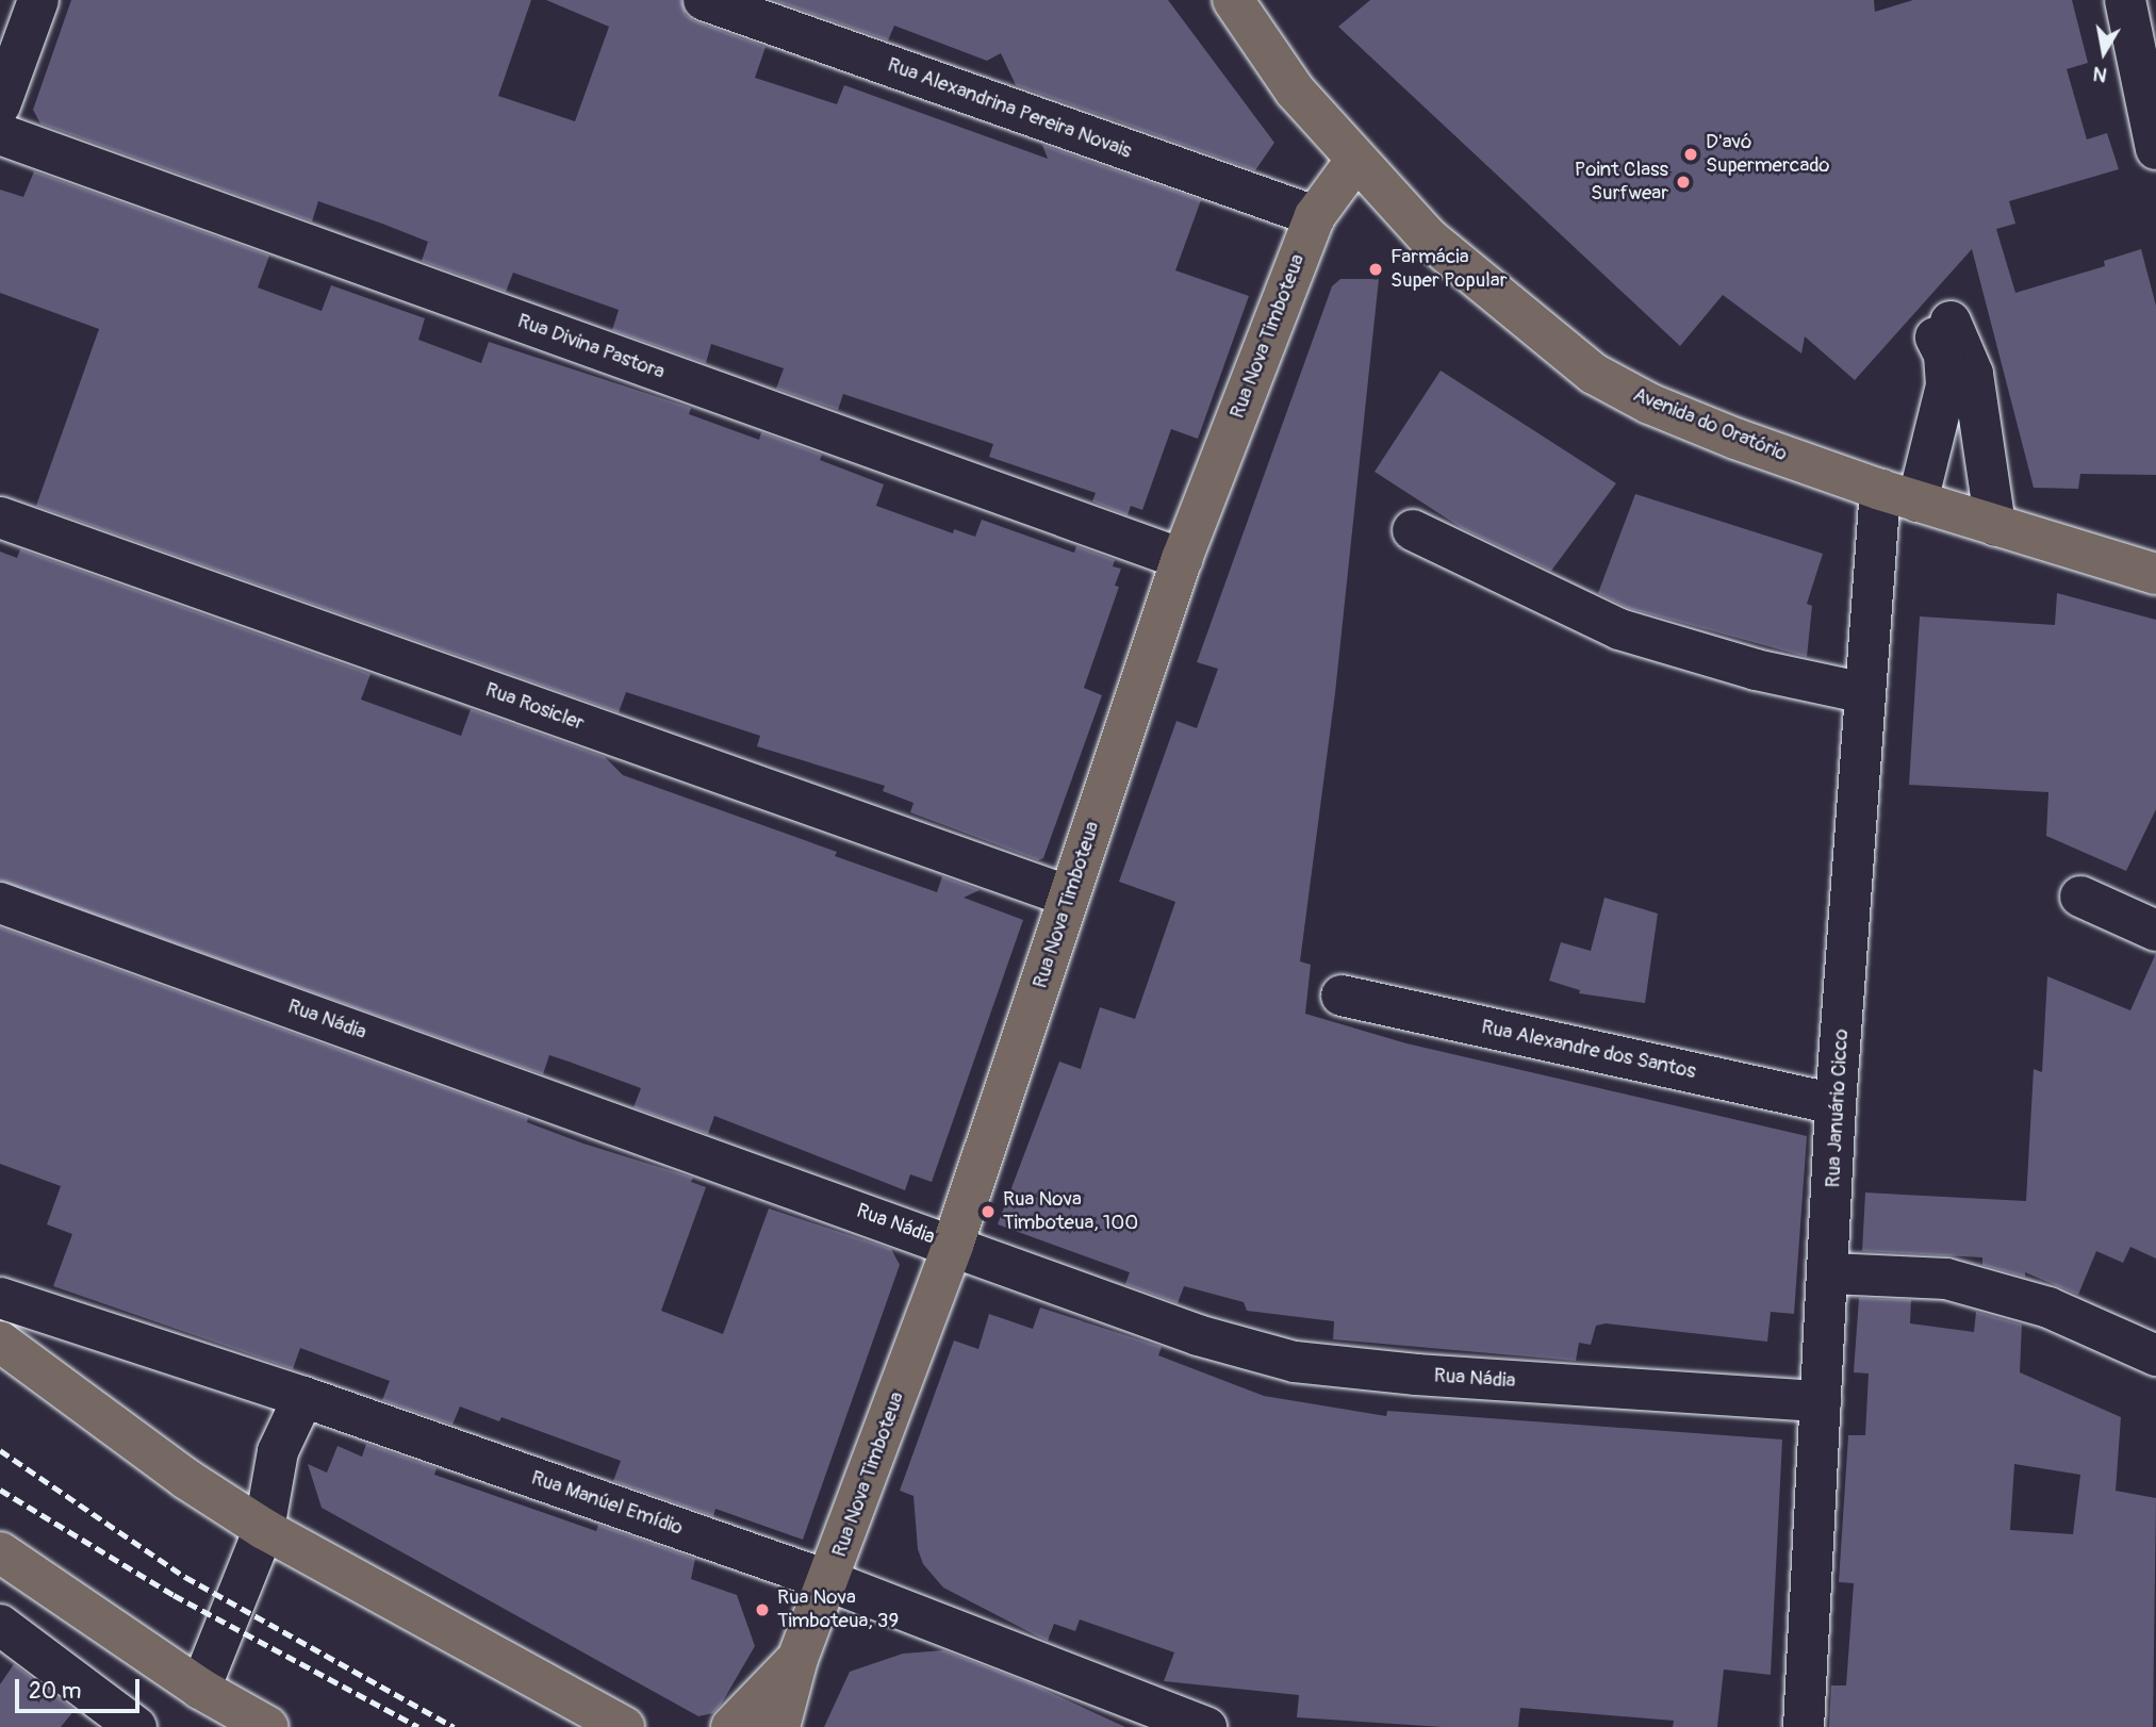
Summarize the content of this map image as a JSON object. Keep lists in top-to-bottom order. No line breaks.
{"streets":{"main road":["Rua Nova Timboteua","Avenida do Oratório"],"street":["Rua Alexandrina Pereira Novais","Rua Divina Pastora","Rua Rosicler","Rua Nádia","Rua Alexandre dos Santos","Rua Januário Cicco","Rua Manúel Emídio"]},"crossings":[["Rua Alexandrina Pereira Novais","Rua Nova Timboteua"],["Rua Nova Timboteua","Rua Divina Pastora"],["Rua Nova Timboteua","Avenida do Oratório"],["Rua Nova Timboteua","Rua Rosicler"],["Rua Nova Timboteua","Rua Nádia"],["Rua Nova Timboteua","Rua Manúel Emídio"],["Avenida do Oratório","Rua Januário Cicco"],["Rua Nádia","Rua Januário Cicco"],["Rua Alexandre dos Santos","Rua Januário Cicco"]],"places":["D'avó Supermercado","Point Class Surfwear","Farmácia Super Popular","Rua Nova Timboteua, 100","Rua Nova Timboteua, 39"],"scale_bar":"20 m","north":"bottom"}
